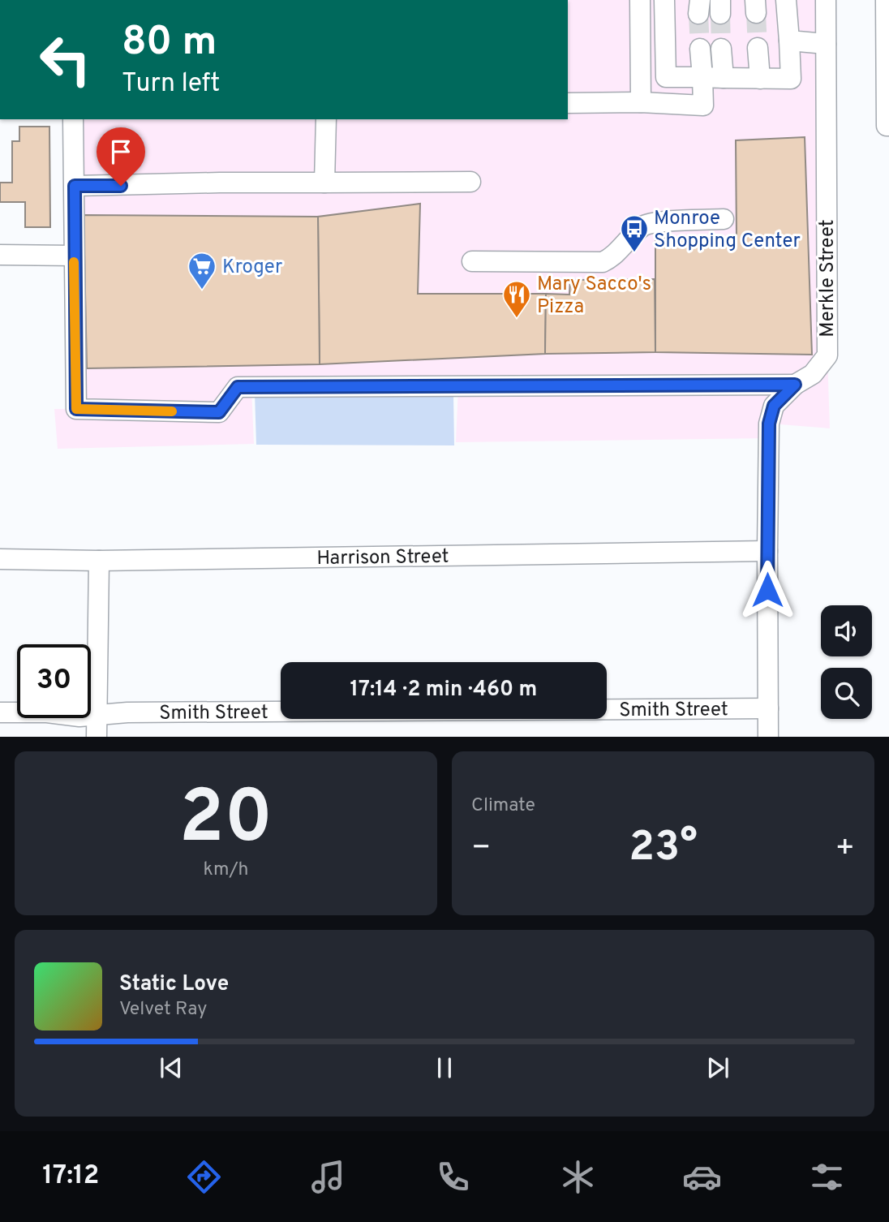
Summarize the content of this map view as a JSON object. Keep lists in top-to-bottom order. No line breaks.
{"streets":{"street":["Merkle Street","Harrison Street","Smith Street"]},"crossings":[["Merkle Street","Harrison Street"],["Merkle Street","Smith Street"]],"places":{"bus stop":["Monroe Shopping Center"],"supermarket":["Kroger"],"restaurant":["Mary Sacco's Pizza"]},"page":{"turn":["80 m","Turn left"],"limit":"30","trip":"17:14 · 2 min · 460 m","tile":[["20","km/h"],"Climate"],"heat":["−","23°","+"],"song":["Static Love","Velvet Ray"],"tabs":"17:12"}}
